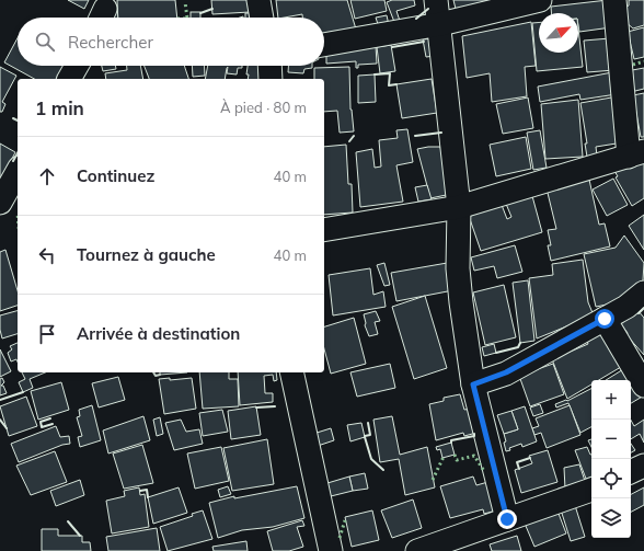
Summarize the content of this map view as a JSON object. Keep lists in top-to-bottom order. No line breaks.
{"north":"top right","page":{"search":"Rechercher","heading":["1 min","À pied · 80 m"],"list":[["Continuez","40 m"],["Tournez à gauche","40 m"],"Arrivée à destination"],"map_buttons":["+","−"]}}
